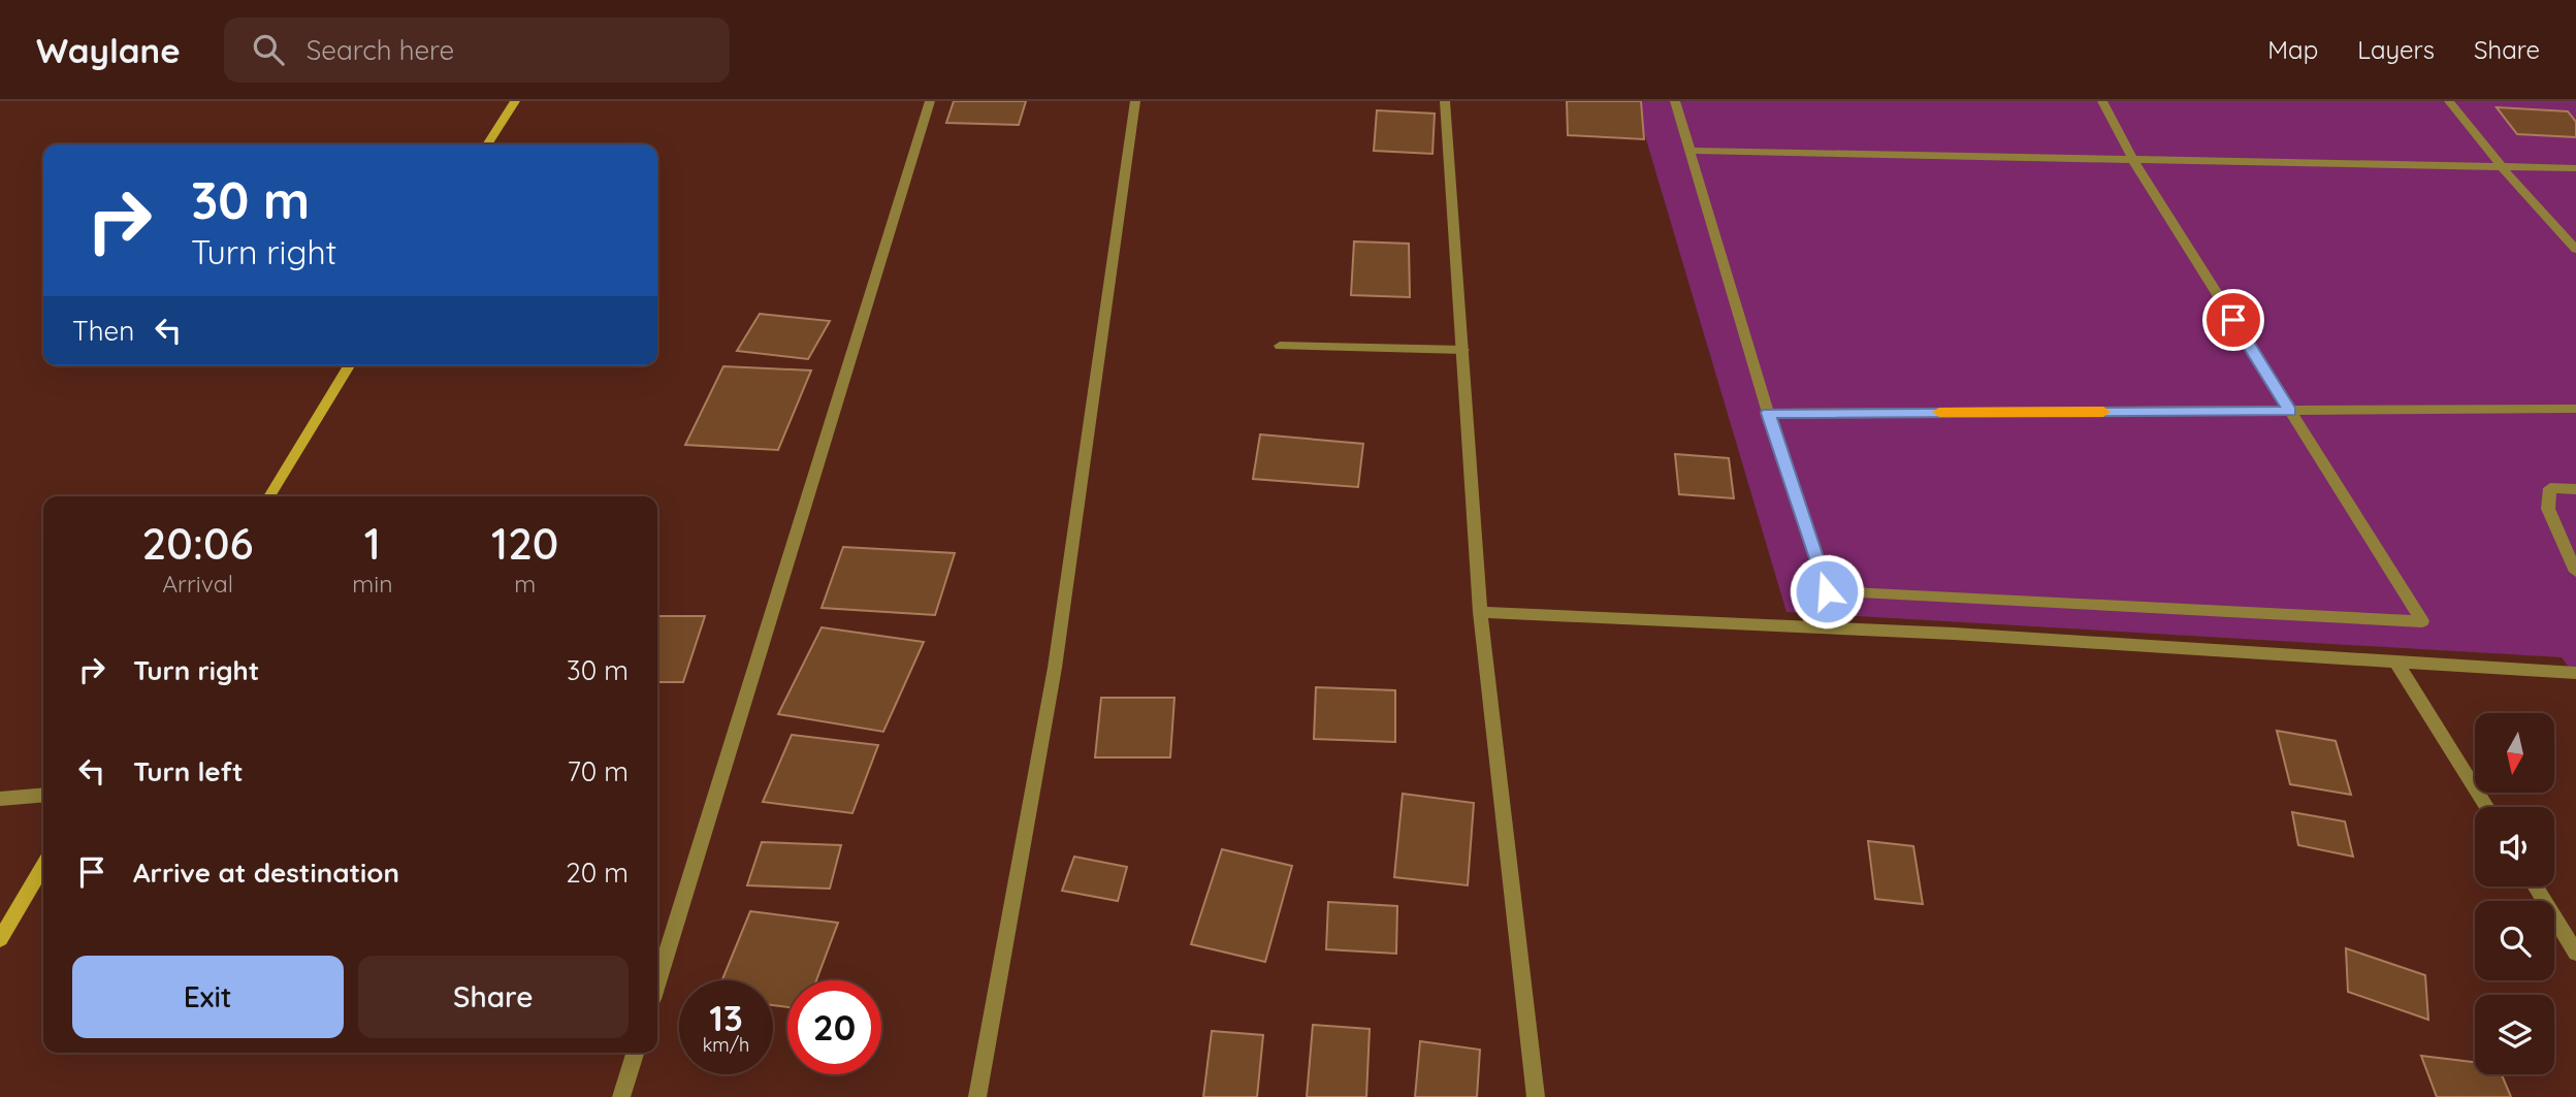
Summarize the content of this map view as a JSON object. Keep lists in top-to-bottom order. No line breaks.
{"north":"bottom","page":{"header":"Waylane","search":"Search here","nav":["Map","Layers","Share"],"turn":["30 m","Turn right"],"then":"Then","eta":["20:06","Arrival","1","min","120","m"],"list":[{"name":"Turn right","value":"30 m"},{"name":"Turn left","value":"70 m"},{"name":"Arrive at destination","value":"20 m"}],"buttons":["Exit","Share"],"speed":"13 km/h","limit":"20"}}
